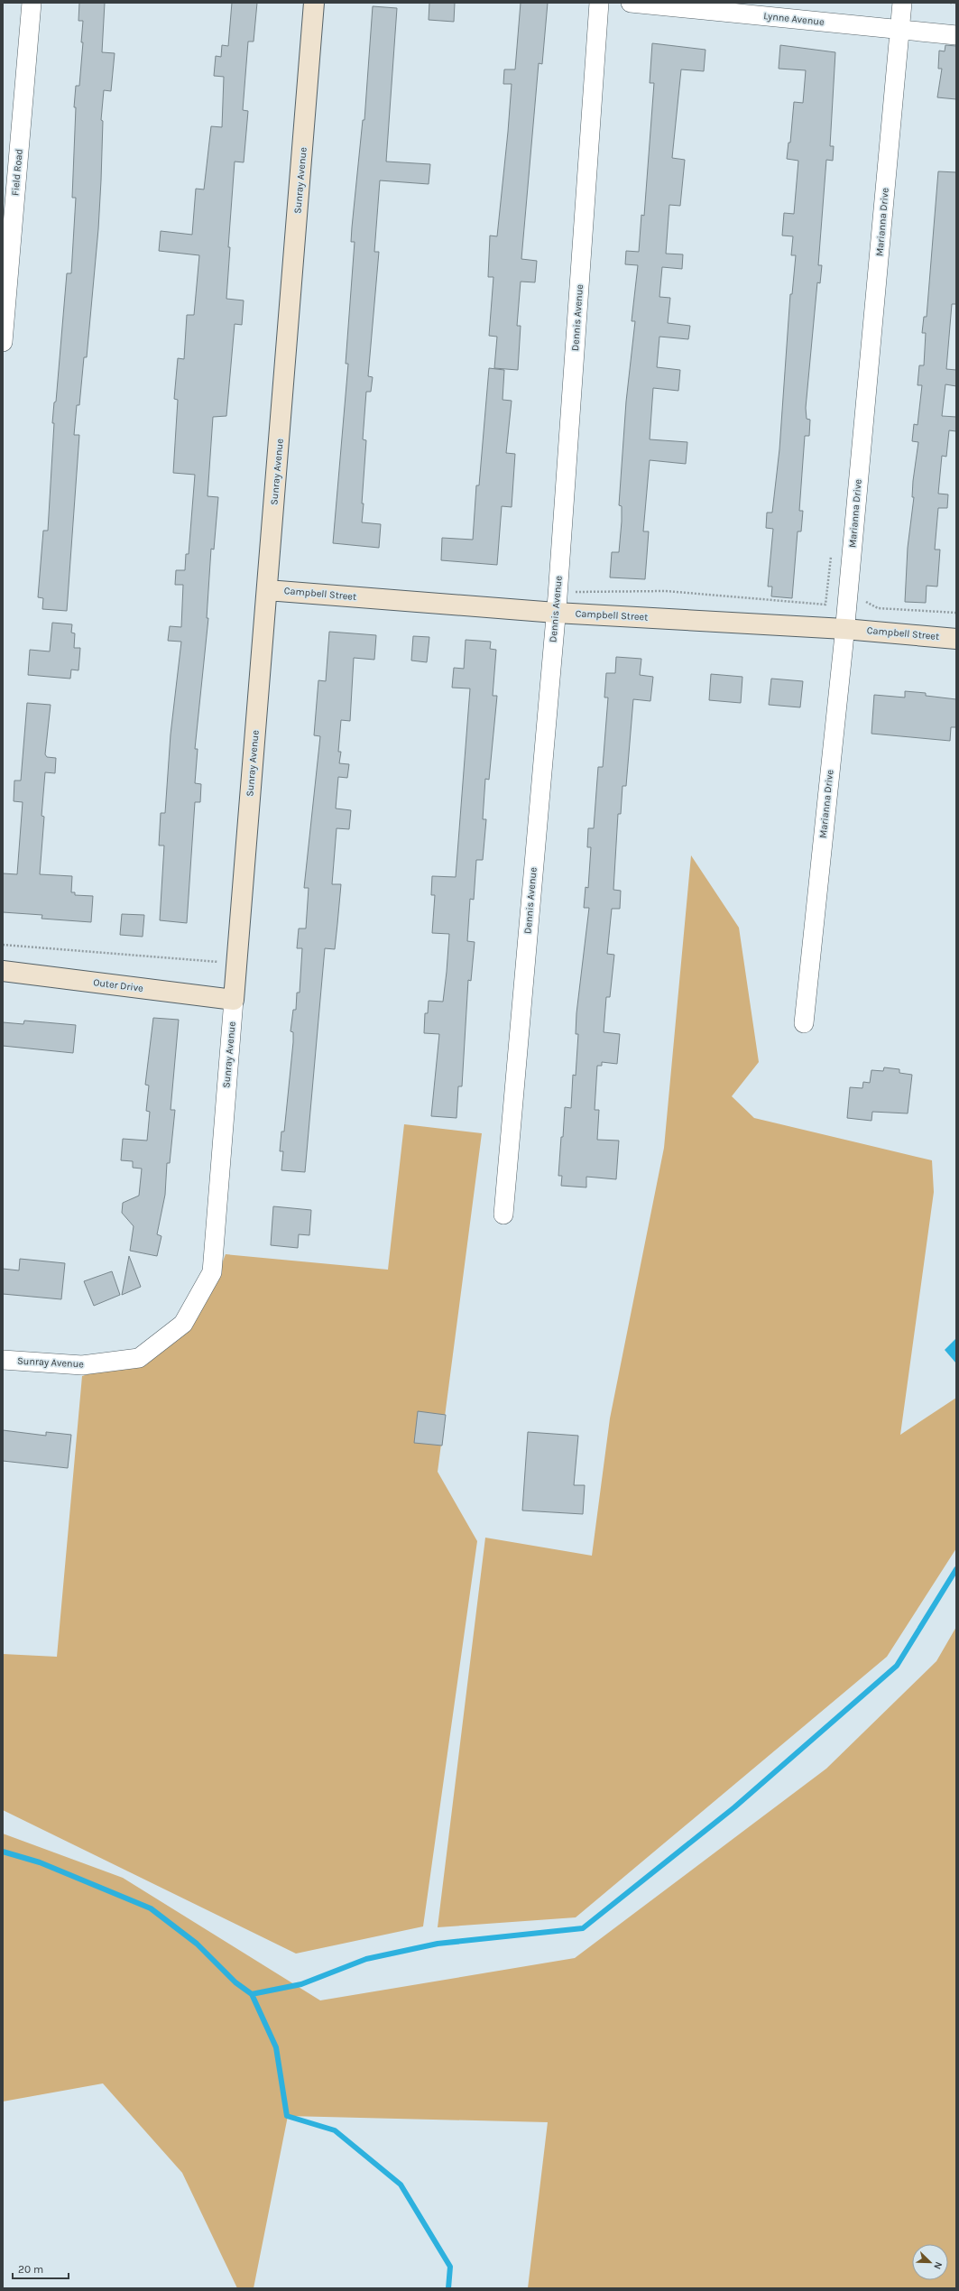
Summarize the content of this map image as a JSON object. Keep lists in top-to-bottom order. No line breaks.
{"streets":{"street":["Lynne Avenue","Field Road","Sunray Avenue","Marianna Drive","Dennis Avenue","Campbell Street","Outer Drive"]},"crossings":[["Lynne Avenue","Marianna Drive"],["Sunray Avenue","Campbell Street"],["Sunray Avenue","Outer Drive"],["Marianna Drive","Campbell Street"],["Dennis Avenue","Campbell Street"]],"scale_bar":"20 m","north":"bottom right"}
